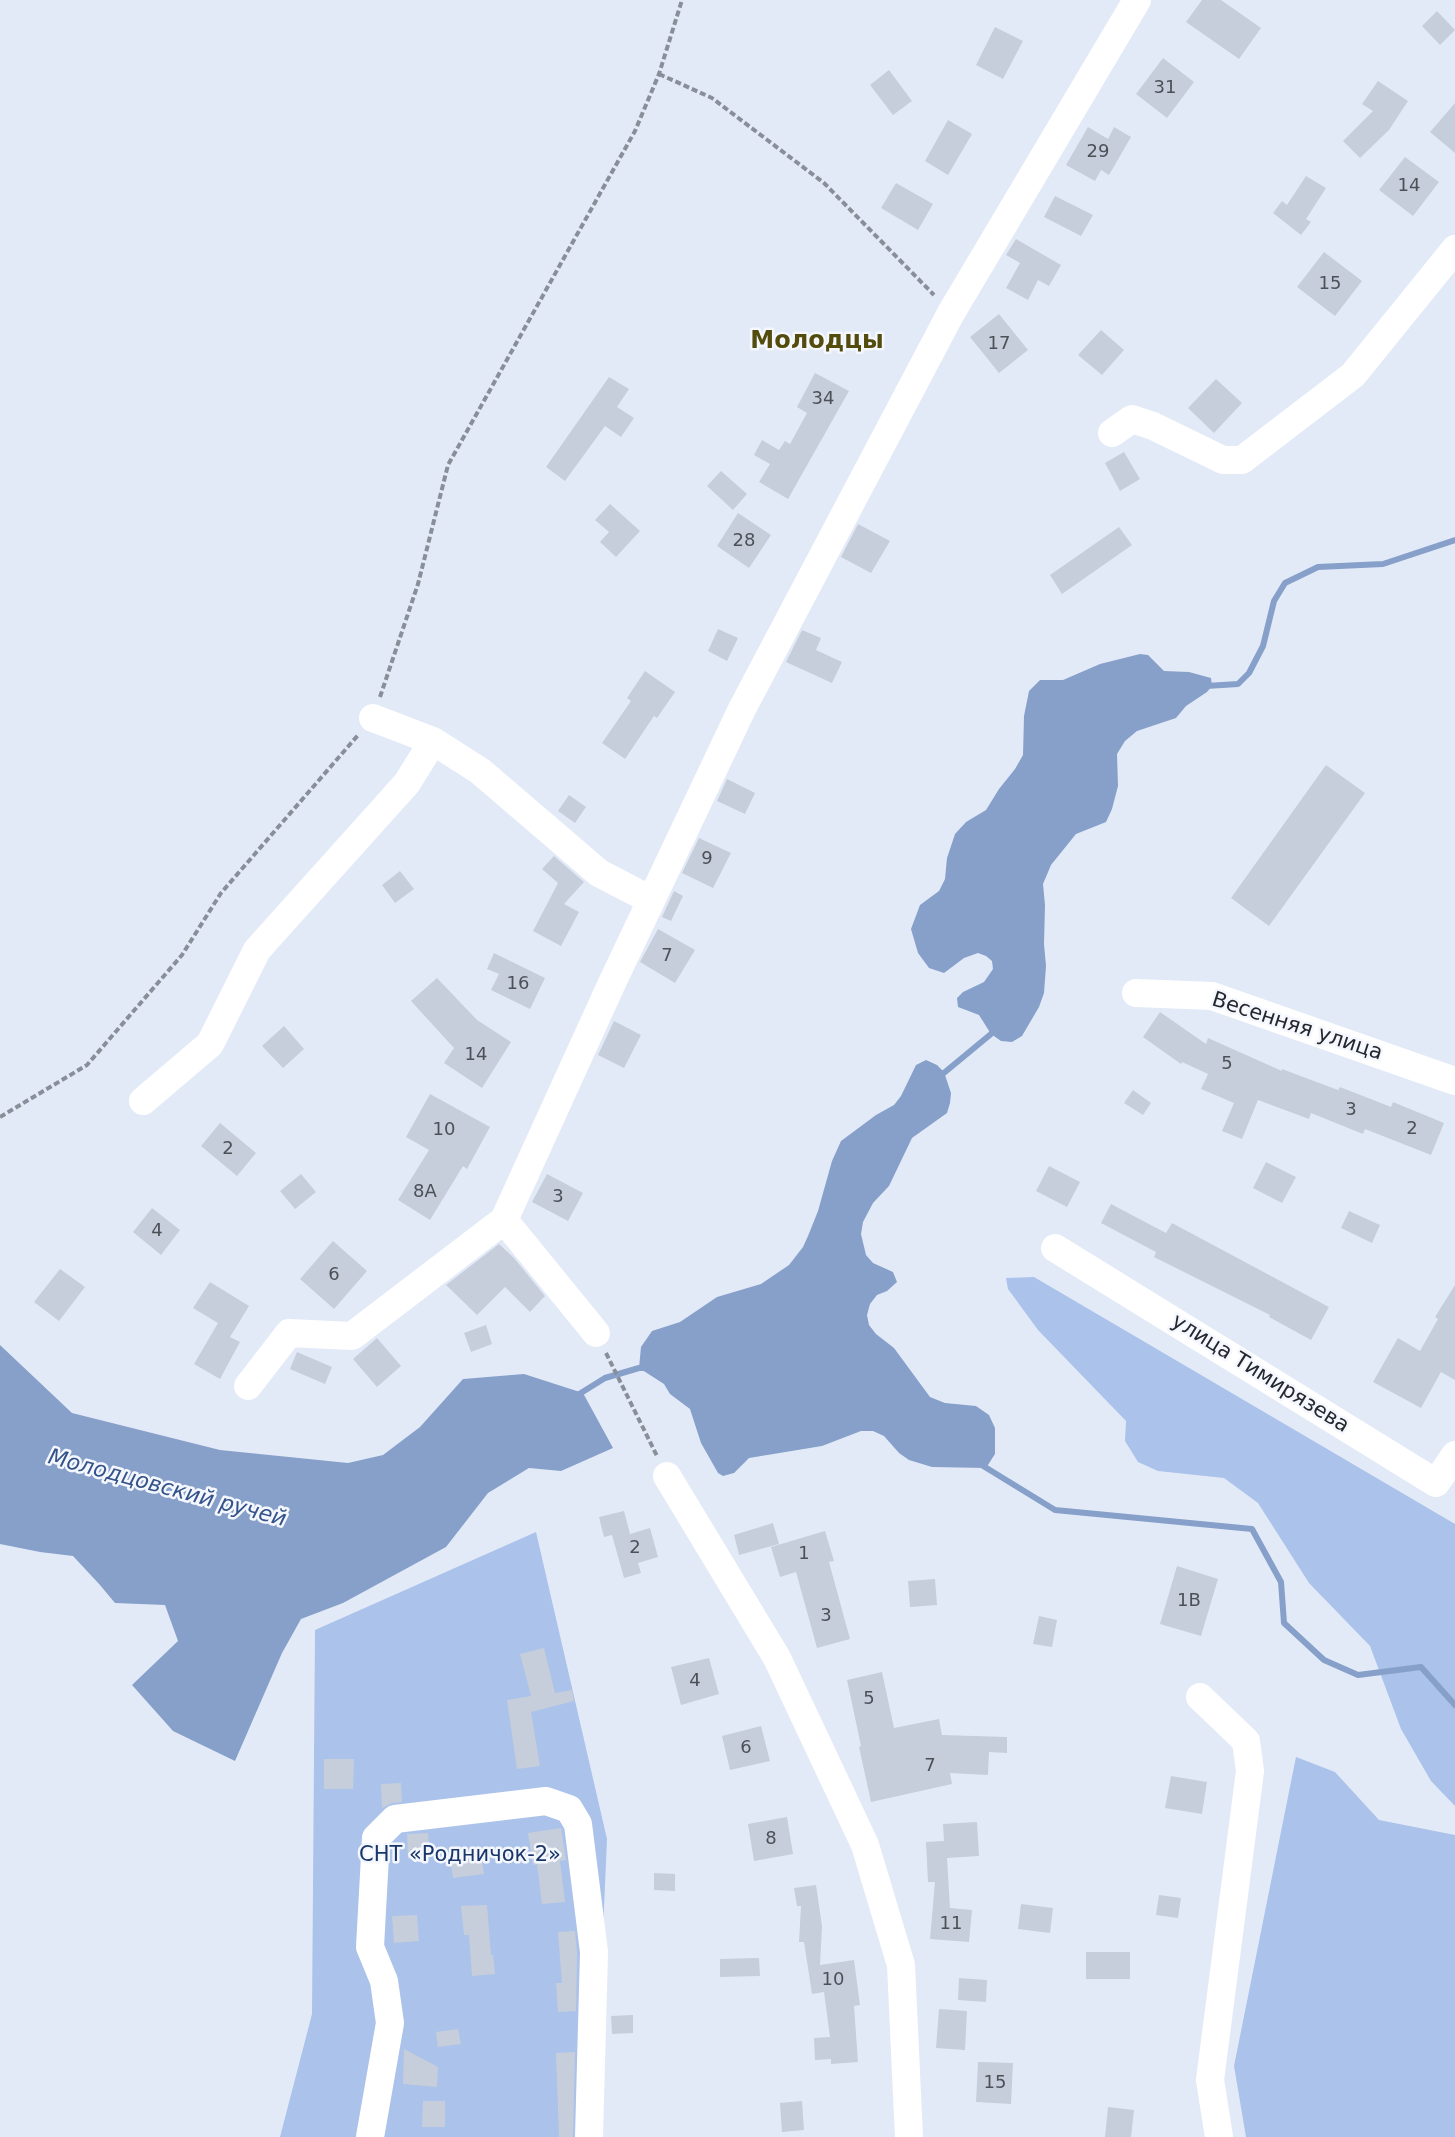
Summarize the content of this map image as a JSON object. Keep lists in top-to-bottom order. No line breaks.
{"streets":{"street":["Весенняя улица","улица Тимирязева"]},"districts":["Молодцы"],"water":["Молодцовский ручей"],"parks":["СНТ «Родничок-2»"],"house_numbers":["31","29","14","15","17","34","28","9","7","16","14","5","3","2","10","2","8А","3","4","6","2","1","1В","3","4","5","6","7","8","11","10","15"]}
